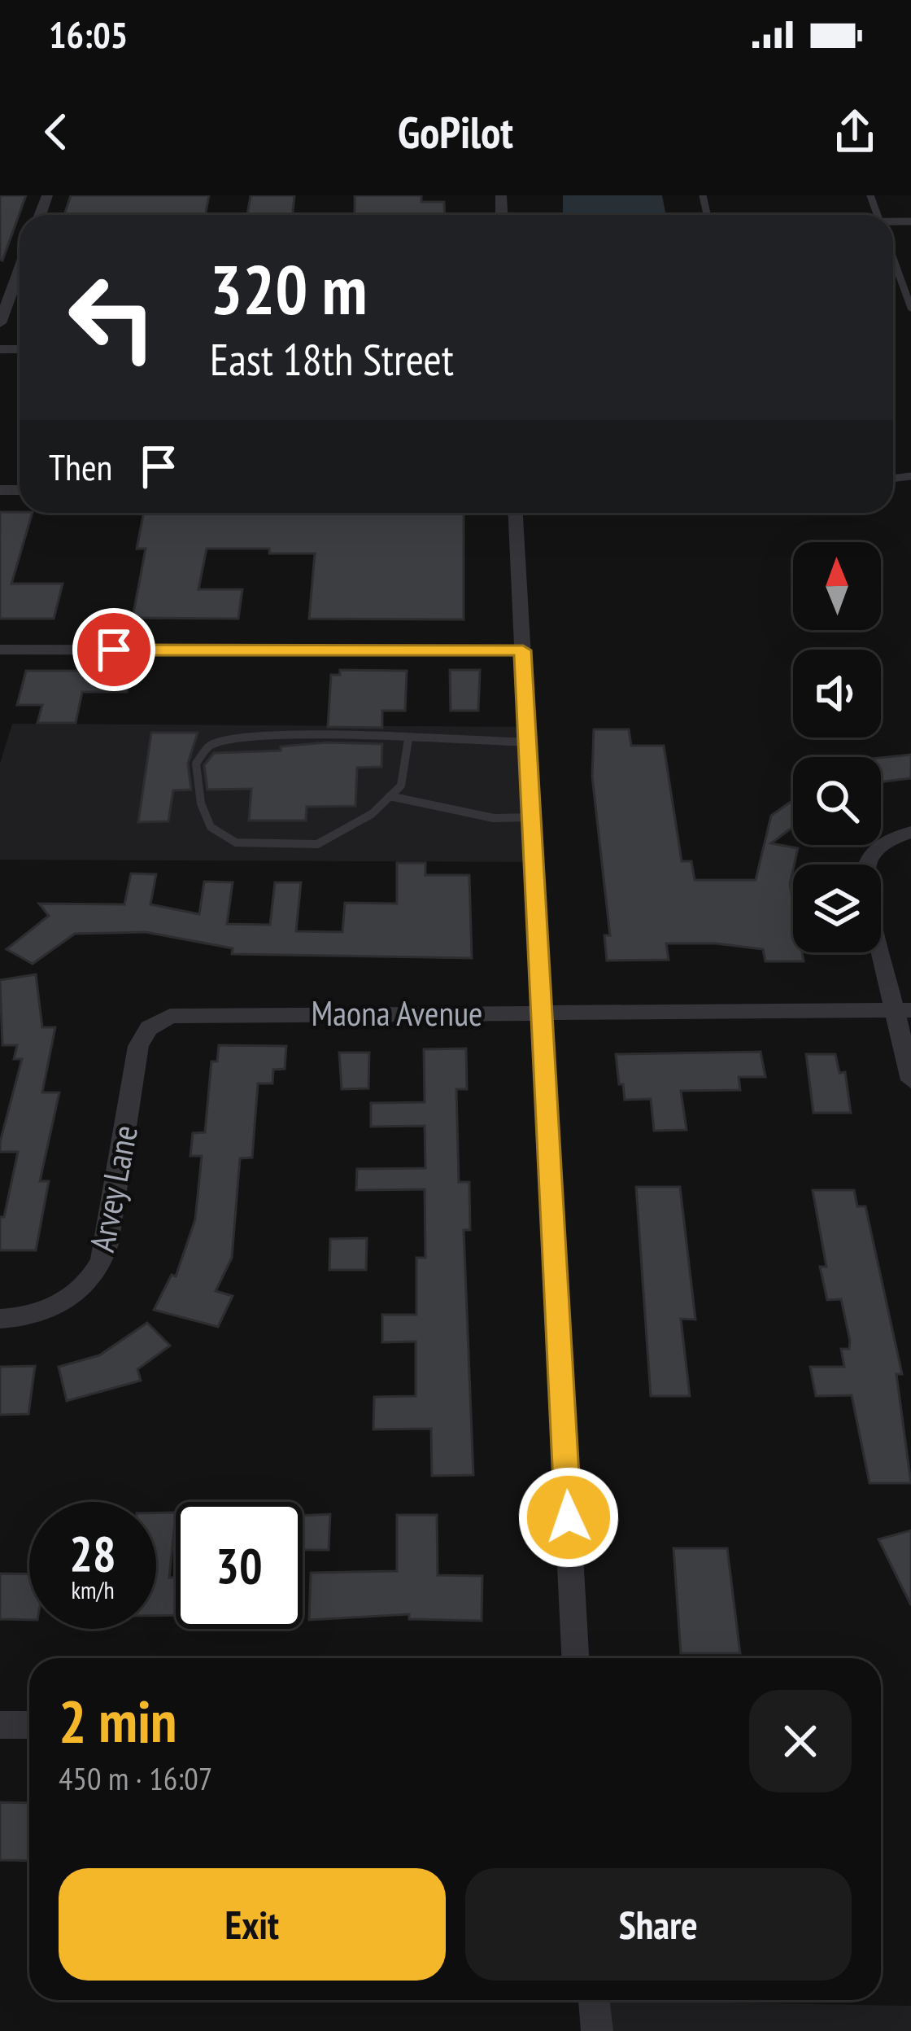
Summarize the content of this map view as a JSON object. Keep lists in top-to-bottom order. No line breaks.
{"streets":{"street":["Maona Avenue","Arvey Lane"]},"crossings":[["Maona Avenue","Arvey Lane"]],"north":"top","page":{"status":"16:05","header":"GoPilot","turn":["320 m","East 18th Street"],"then":"Then","speed":"28 km/h","limit":"30","heading":["2 min","450 m · 16:07"],"buttons":["Exit","Share"]}}
